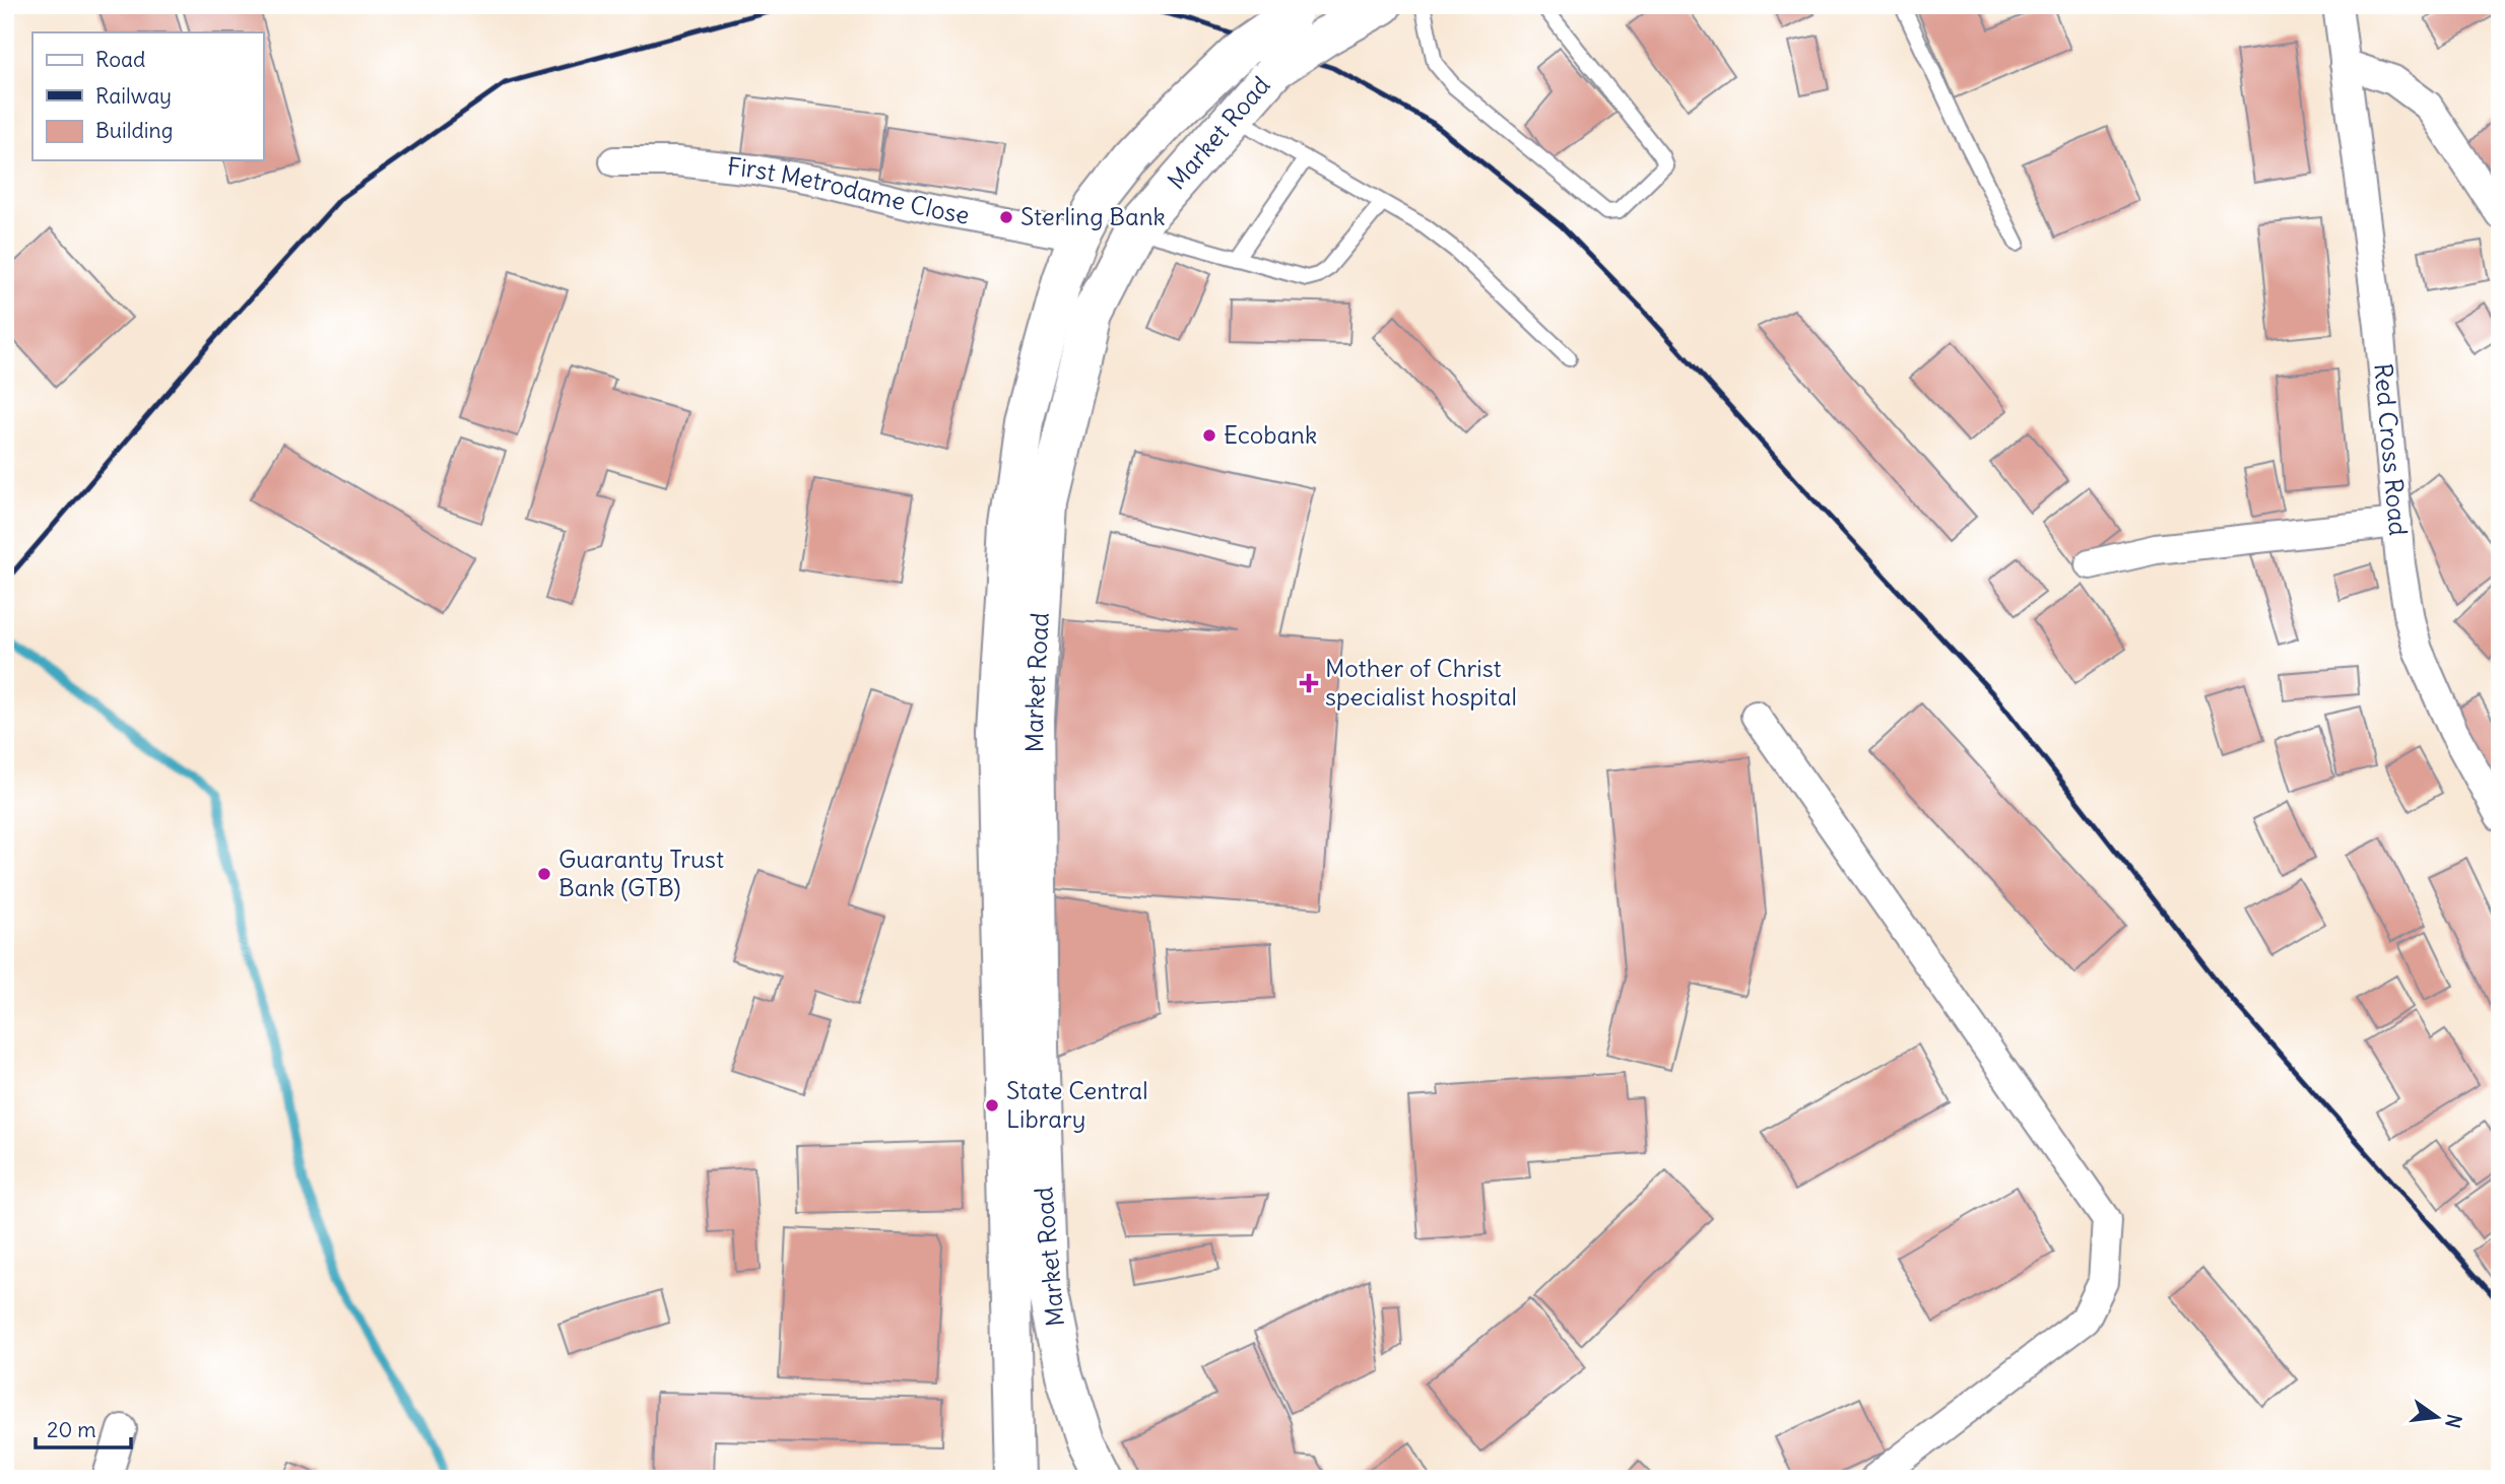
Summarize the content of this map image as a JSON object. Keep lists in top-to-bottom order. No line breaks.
{"streets":{"main road":["Market Road"],"street":["First Metrodame Close","Red Cross Road"]},"crossings":[["Market Road","First Metrodame Close"]],"places":{"other":["Sterling Bank","Ecobank","Guaranty Trust Bank (GTB)","State Central Library"],"health":["Mother of Christ specialist hospital"]},"legend":["Road","Railway","Building"],"scale_bar":"20 m","north":"right"}
